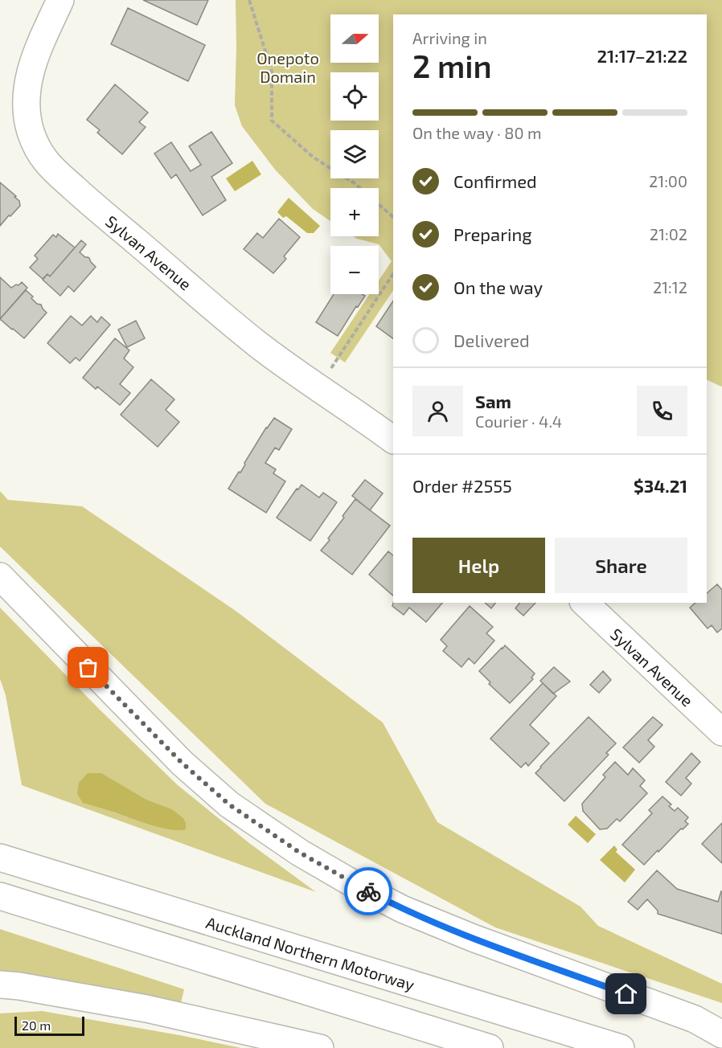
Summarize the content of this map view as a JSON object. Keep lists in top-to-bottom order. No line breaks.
{"streets":{"main road":["Sylvan Avenue","Auckland Northern Motorway"]},"parks":["Onepoto Domain"],"scale_bar":"20 m","north":"right","page":{"map_buttons":["+","−"],"heading":["2 min","Arriving in","21:17–21:22"],"panel":["Sam","Courier · 4.4","Order #2555","$34.21"],"bar":"On the way · 80 m","list":[["Confirmed","21:00"],["Preparing","21:02"],["On the way","21:12"],"Delivered"],"buttons":["Help","Share"],"scale":"20 m"}}
